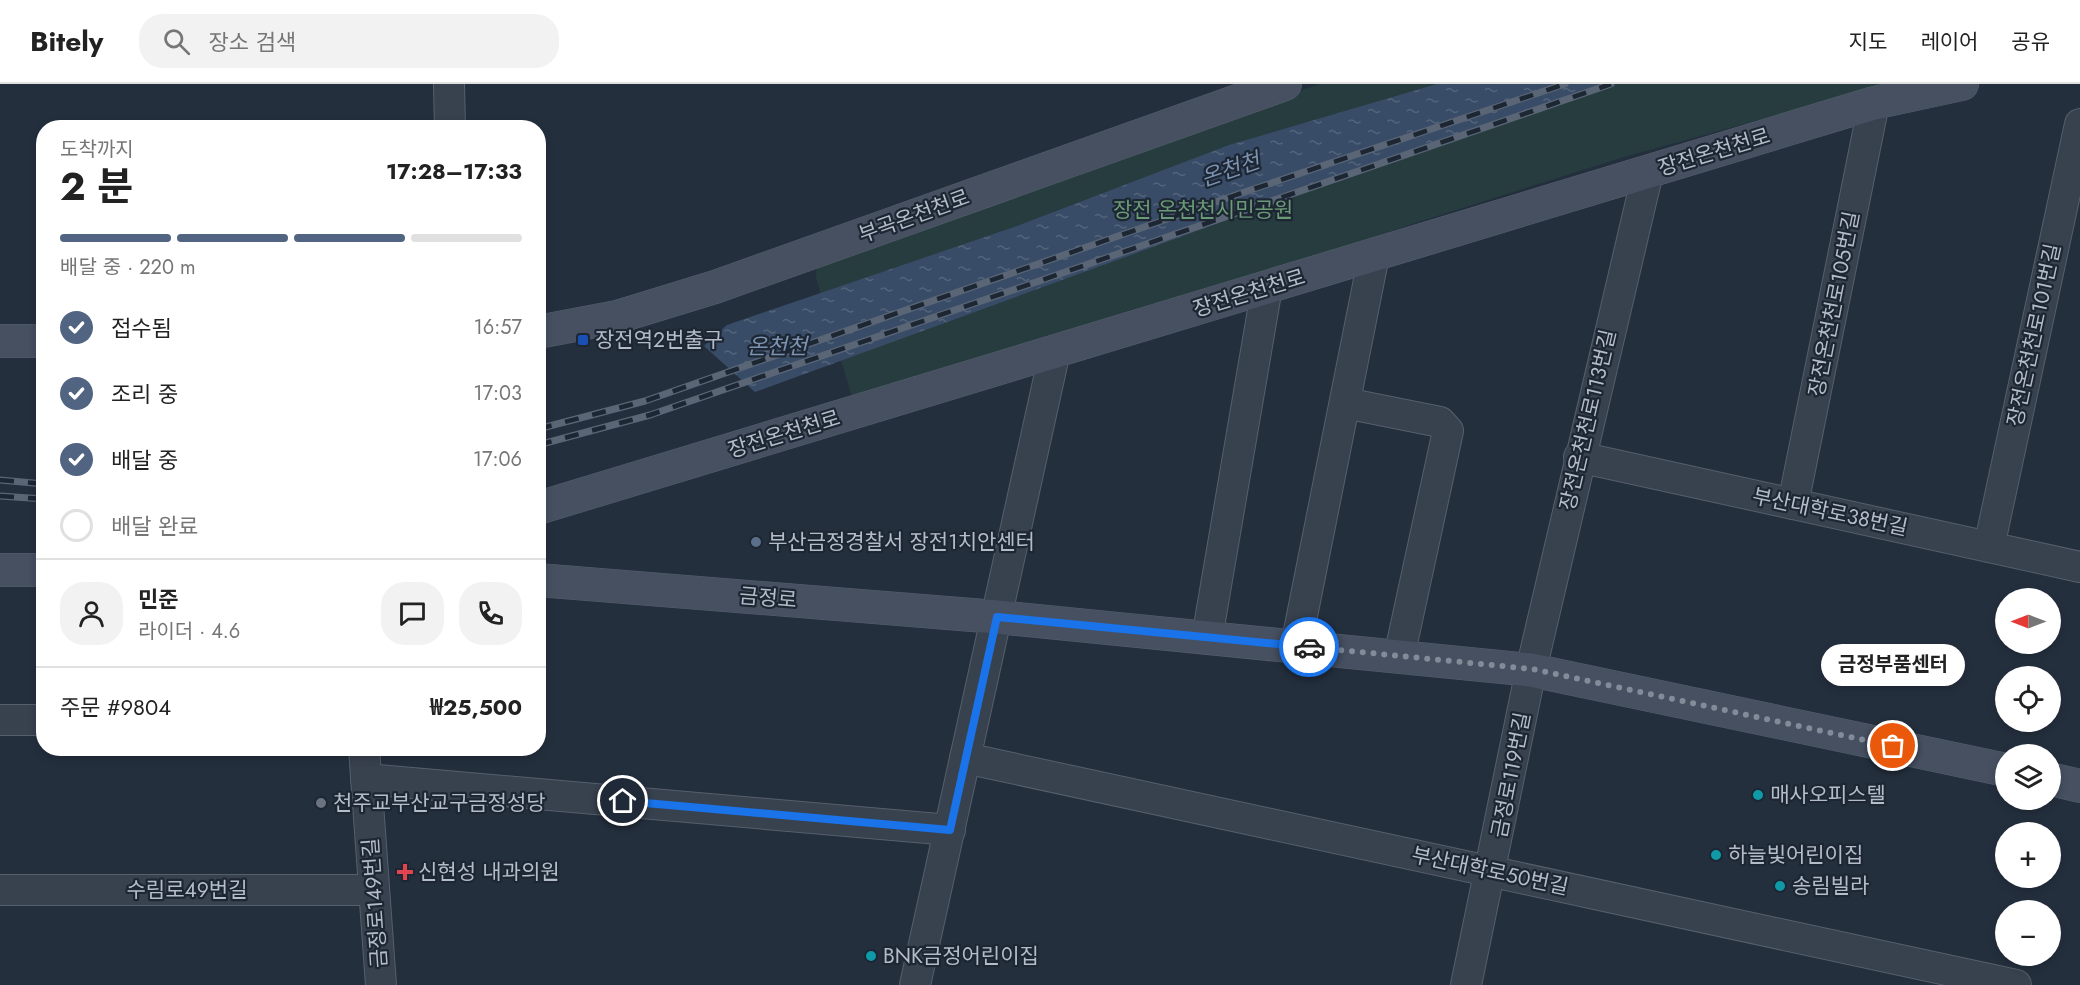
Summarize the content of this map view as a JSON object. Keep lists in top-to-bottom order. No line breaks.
{"streets":{"main road":["장전온천천로","부곡온천천로","금정로"],"street":["장전온천천로105번길","장전온천천로101번길","장전온천천로113번길","부산대학로38번길","금정로119번길","부산대학로50번길","수림로49번길","금정로149번길"]},"crossings":[["장전온천천로","장전온천천로105번길"],["장전온천천로","장전온천천로113번길"],["장전온천천로105번길","부산대학로38번길"],["장전온천천로101번길","부산대학로38번길"],["장전온천천로113번길","부산대학로38번길"],["장전온천천로113번길","금정로"],["장전온천천로113번길","금정로119번길"],["금정로","금정로119번길"],["금정로119번길","부산대학로50번길"],["수림로49번길","금정로149번길"]],"water":["온천천"],"parks":["장전 온천천시민공원"],"places":{"transit":["장전역2번출구"],"other":["부산금정경찰서 장전1치안센터","금정부품센터","매사오피스텔","천주교부산교구금정성당","하늘빛어린이집","송림빌라","BNK금정어린이집"],"health":["신현성 내과의원"]},"north":"left","page":{"header":"Bitely","search":"장소 검색","nav":["지도","레이어","공유"],"heading":["2 분","도착까지","17:28–17:33"],"panel":["민준","라이더 · 4.6","주문 #9804","₩25,500"],"bar":"배달 중 · 220 m","list":[["접수됨","16:57"],["조리 중","17:03"],["배달 중","17:06"],"배달 완료"],"map_buttons":["+","−"],"bubble":"금정부품센터"}}
